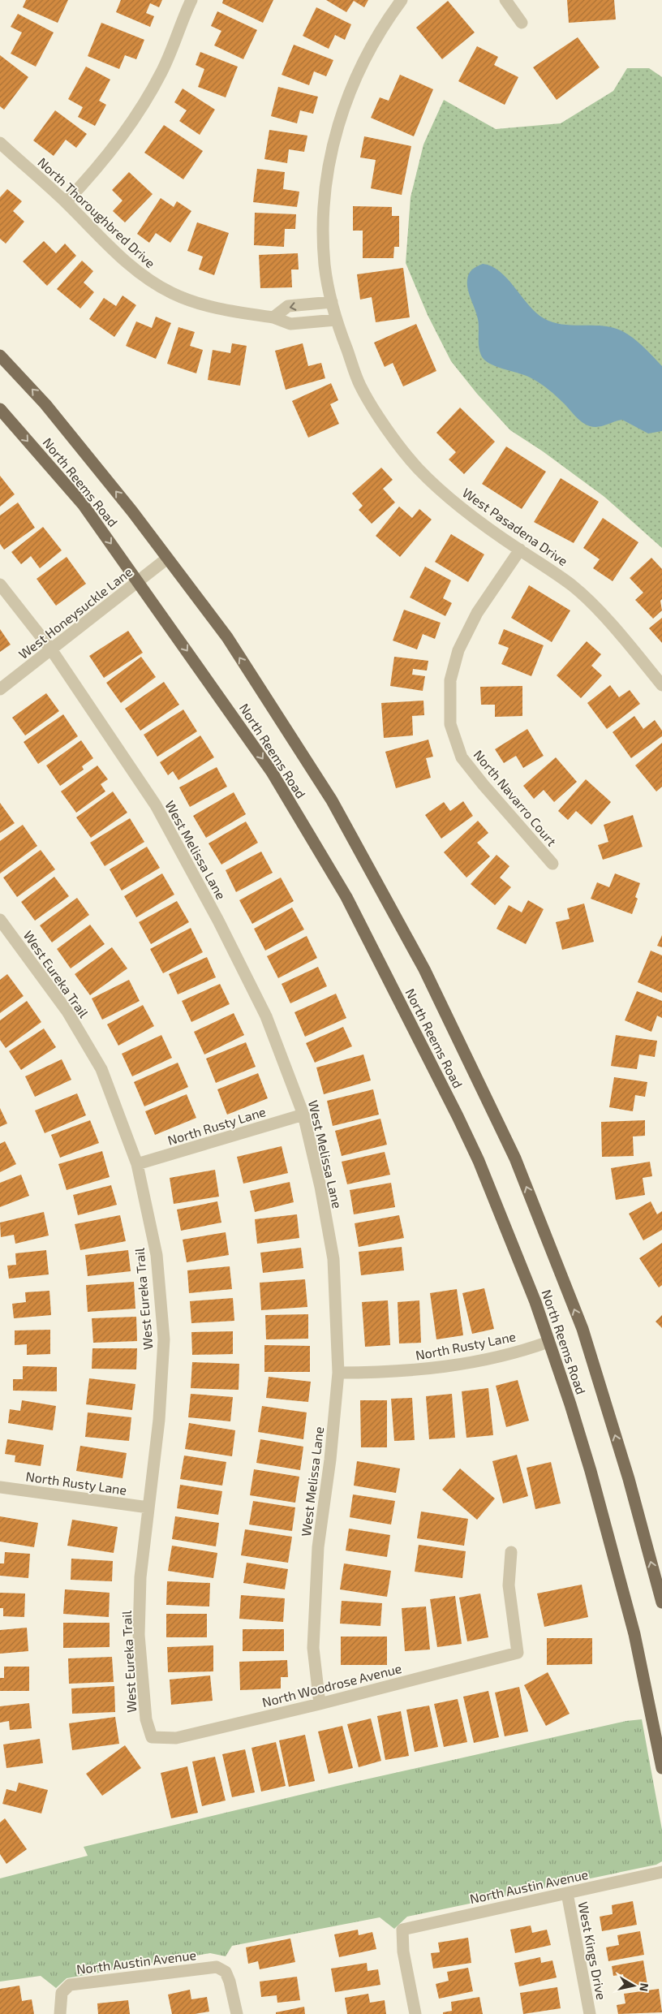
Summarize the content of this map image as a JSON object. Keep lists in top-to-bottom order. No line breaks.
{"streets":{"main road":["North Reems Road"],"street":["North Thoroughbred Drive","West Pasadena Drive","West Honeysuckle Lane","North Navarro Court","West Melissa Lane","West Eureka Trail","North Rusty Lane","North Woodrose Avenue","North Austin Avenue","West Kings Drive"]},"crossings":[["North Thoroughbred Drive","West Pasadena Drive"],["North Reems Road","West Honeysuckle Lane"],["North Reems Road","North Rusty Lane"],["West Pasadena Drive","North Navarro Court"],["West Honeysuckle Lane","West Melissa Lane"],["West Melissa Lane","North Rusty Lane"],["West Melissa Lane","North Woodrose Avenue"],["West Eureka Trail","North Rusty Lane"],["West Eureka Trail","North Woodrose Avenue"],["North Austin Avenue","West Kings Drive"]],"north":"right"}
